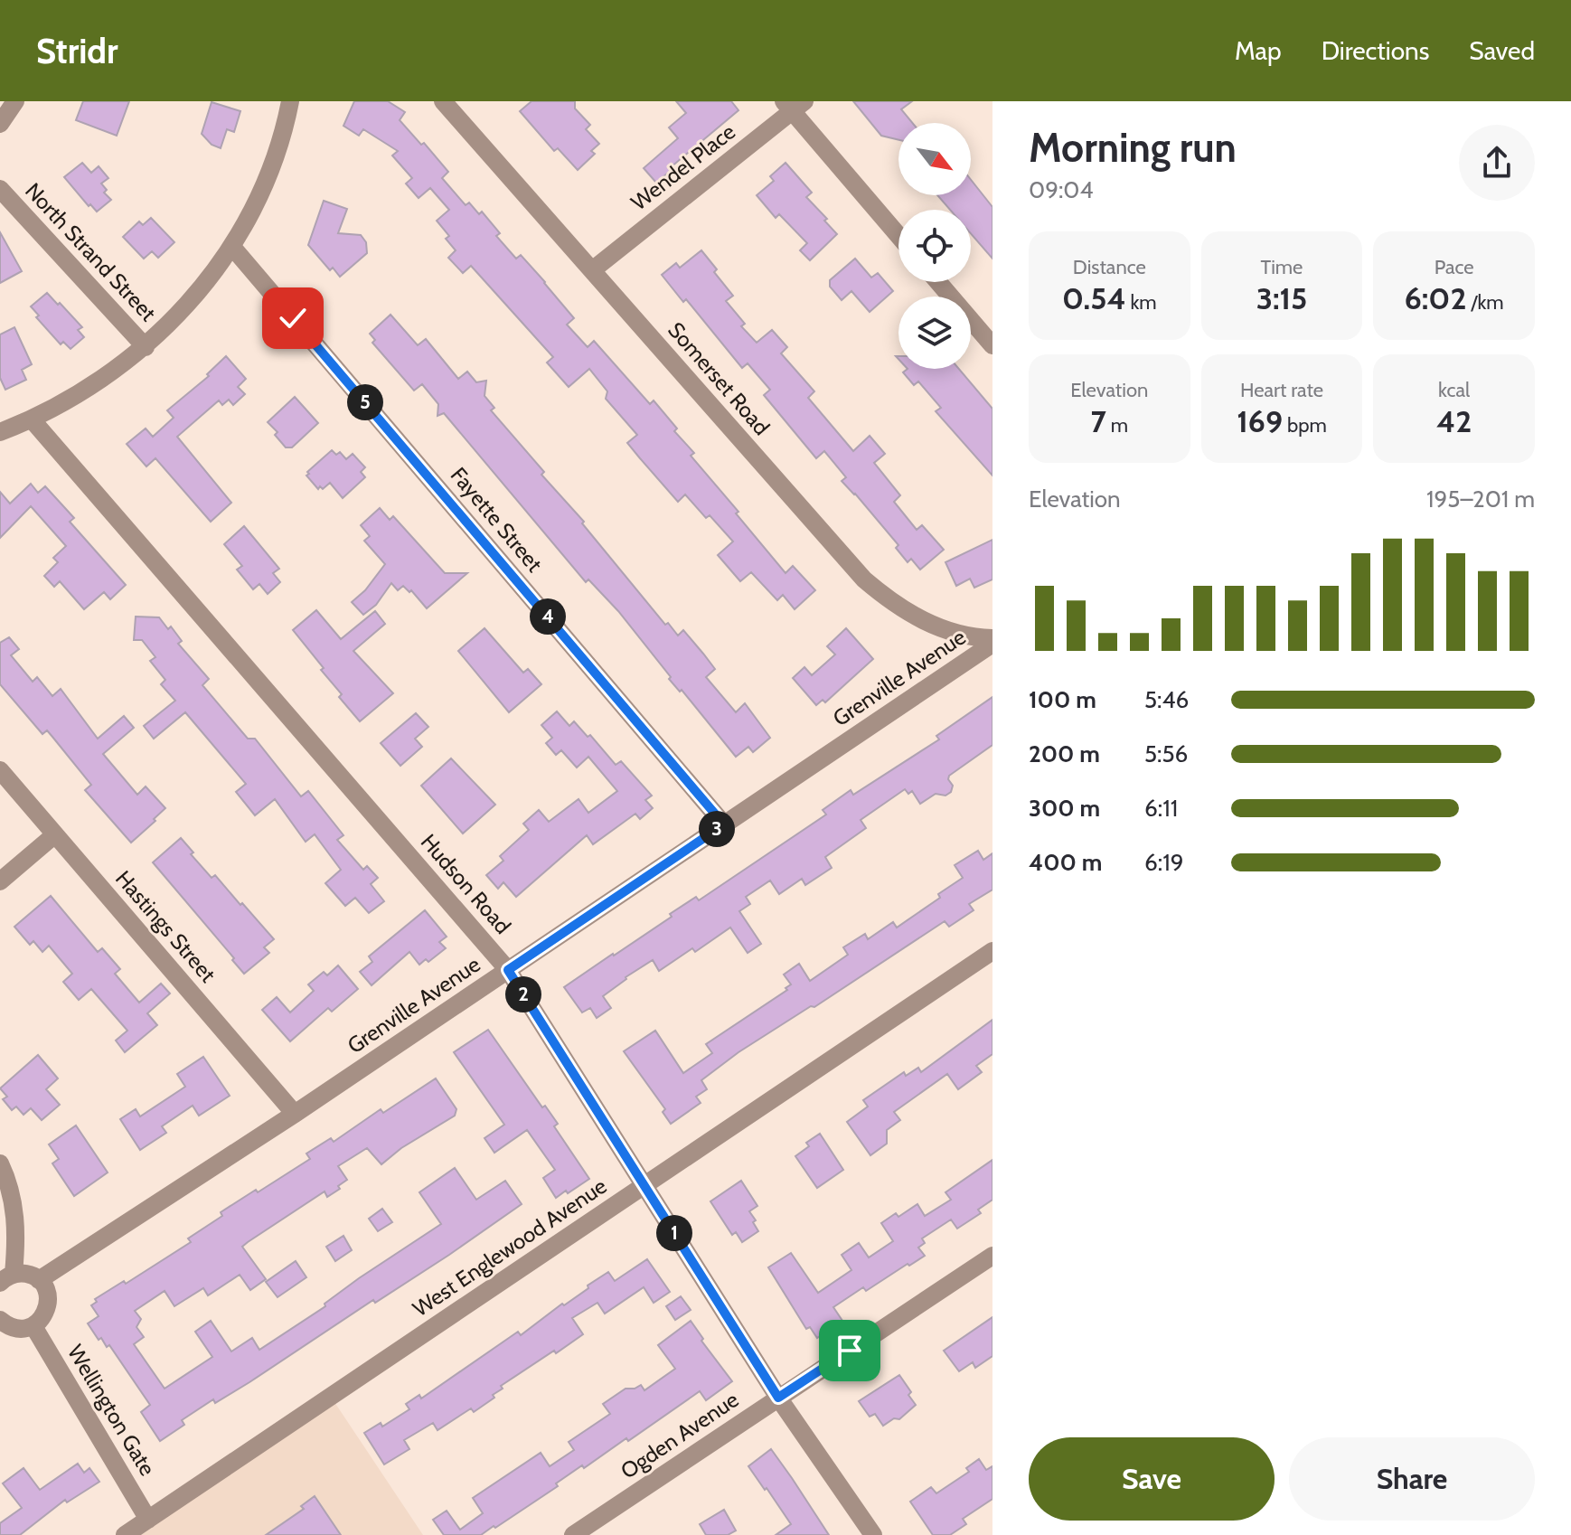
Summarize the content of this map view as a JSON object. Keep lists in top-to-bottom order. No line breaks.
{"streets":{"street":["Wendel Place","North Strand Street","Somerset Road","Fayette Street","Grenville Avenue","Hudson Road","Hastings Street","West Englewood Avenue","Wellington Gate","Ogden Avenue"]},"crossings":[["Wendel Place","Somerset Road"],["Somerset Road","Grenville Avenue"],["Fayette Street","Grenville Avenue"],["Grenville Avenue","Hudson Road"],["Grenville Avenue","Hastings Street"],["Hudson Road","West Englewood Avenue"],["Hudson Road","Ogden Avenue"],["West Englewood Avenue","Wellington Gate"]],"north":"bottom right","page":{"header":"Stridr","nav":["Map","Directions","Saved"],"heading":["Morning run","09:04"],"stats":[["Distance","0.54 km"],["Time","3:15"],["Pace","6:02 /km"],["Elevation","7 m"],["Heart rate","169 bpm"],["kcal","42"]],"pins":["5","4","3","2","1"],"chart":["Elevation","195–201 m"],"list":[{"name":"100 m","note":"5:46"},{"name":"200 m","note":"5:56"},{"name":"300 m","note":"6:11"},{"name":"400 m","note":"6:19"}],"buttons":["Save","Share"]}}
